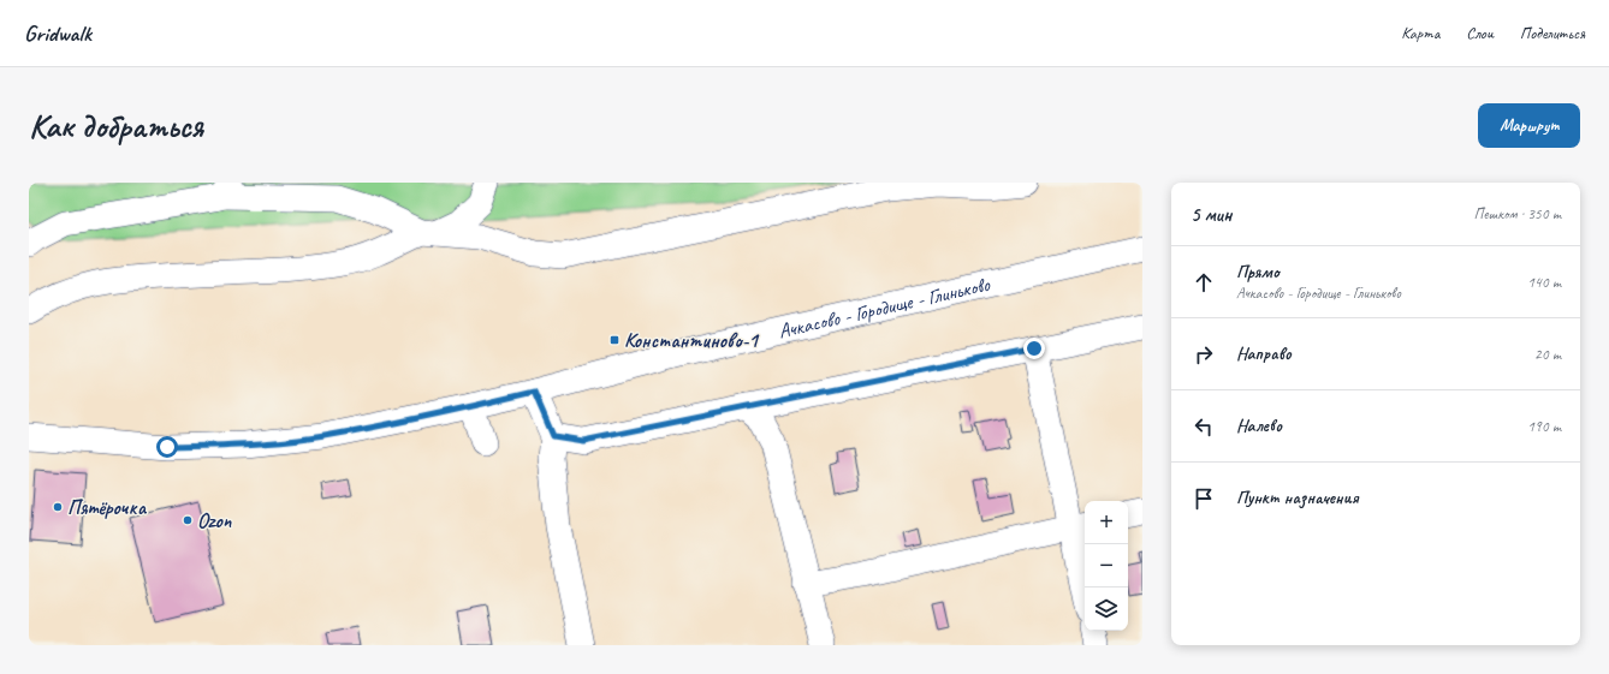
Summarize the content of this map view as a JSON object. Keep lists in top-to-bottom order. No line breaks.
{"streets":{"street":["Ачкасово - Городище - Глиньково"]},"places":{"transit":["Константиново-1"],"other":["Пятёрочка","Ozon"]},"page":{"header":"Gridwalk","nav":["Карта","Слои","Поделиться"],"buttons":"Маршрут","title":"Как добраться","heading":["5 мин","Пешком · 350 m"],"list":[["Прямо","Ачкасово - Городище - Глиньково","140 m"],["Направо","20 m"],["Налево","190 m"],"Пункт назначения"],"map_buttons":["+","−"]}}
